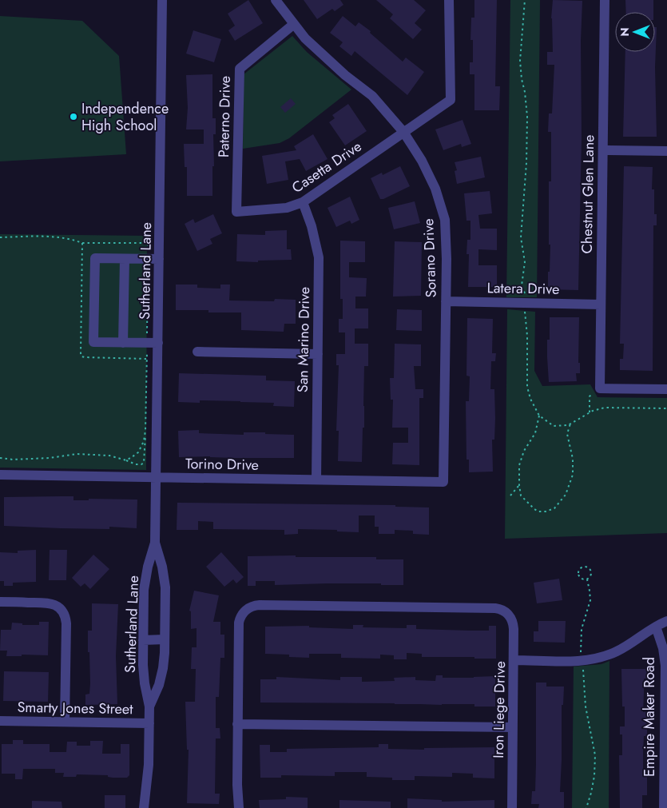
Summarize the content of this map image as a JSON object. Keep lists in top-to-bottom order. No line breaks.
{"streets":{"street":["Paterno Drive","Casetta Drive","Chestnut Glen Lane","Sorano Drive","Sutherland Lane","Latera Drive","San Marino Drive","Torino Drive","Smarty Jones Street","Iron Liege Drive","Empire Maker Road"]},"crossings":[["Paterno Drive","Casetta Drive"],["Paterno Drive","Sorano Drive"],["Casetta Drive","Sorano Drive"],["Casetta Drive","San Marino Drive"],["Chestnut Glen Lane","Latera Drive"],["Sorano Drive","Latera Drive"],["Sorano Drive","Torino Drive"],["Sutherland Lane","Torino Drive"],["Sutherland Lane","Smarty Jones Street"],["San Marino Drive","Torino Drive"]],"places":["Independence High School"],"north":"left"}
